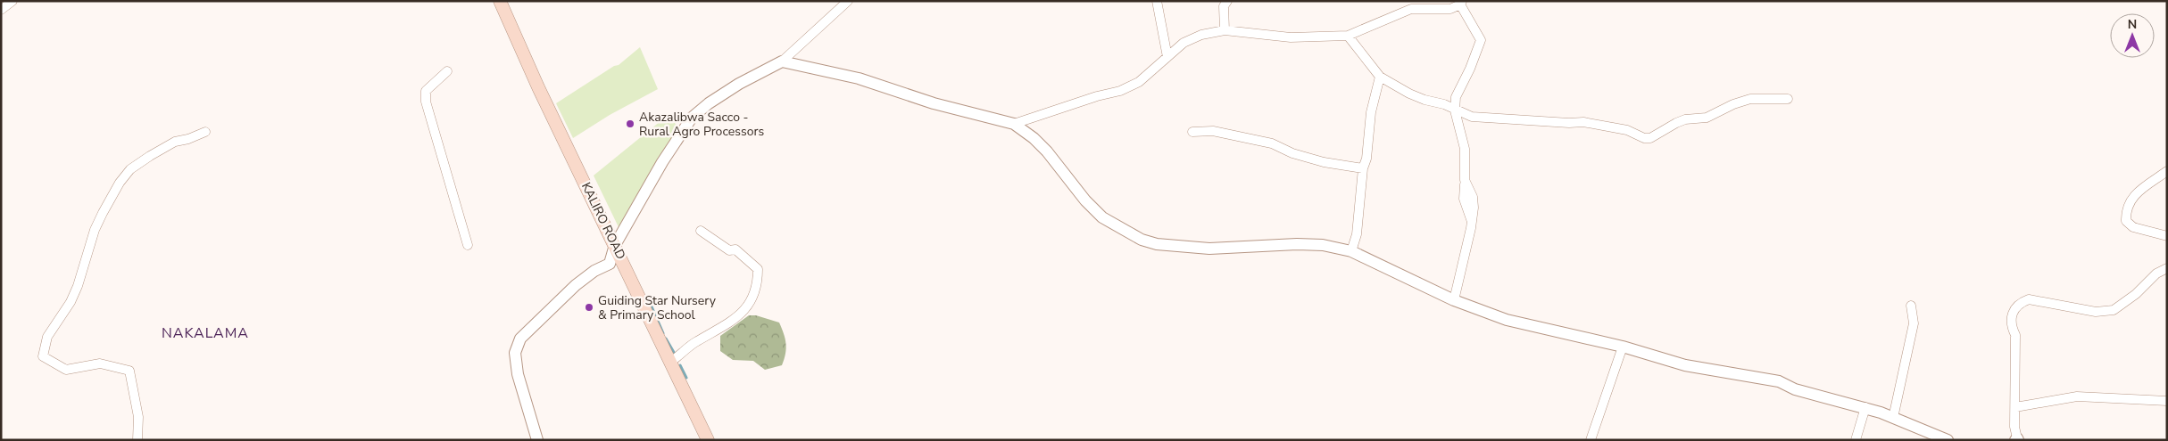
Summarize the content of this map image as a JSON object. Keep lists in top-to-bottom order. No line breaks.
{"streets":{"main road":["KALIRO ROAD"]},"districts":["NAKALAMA"],"places":["Akazalibwa Sacco - Rural Agro Processors","Guiding Star Nursery & Primary School"],"north":"top"}
